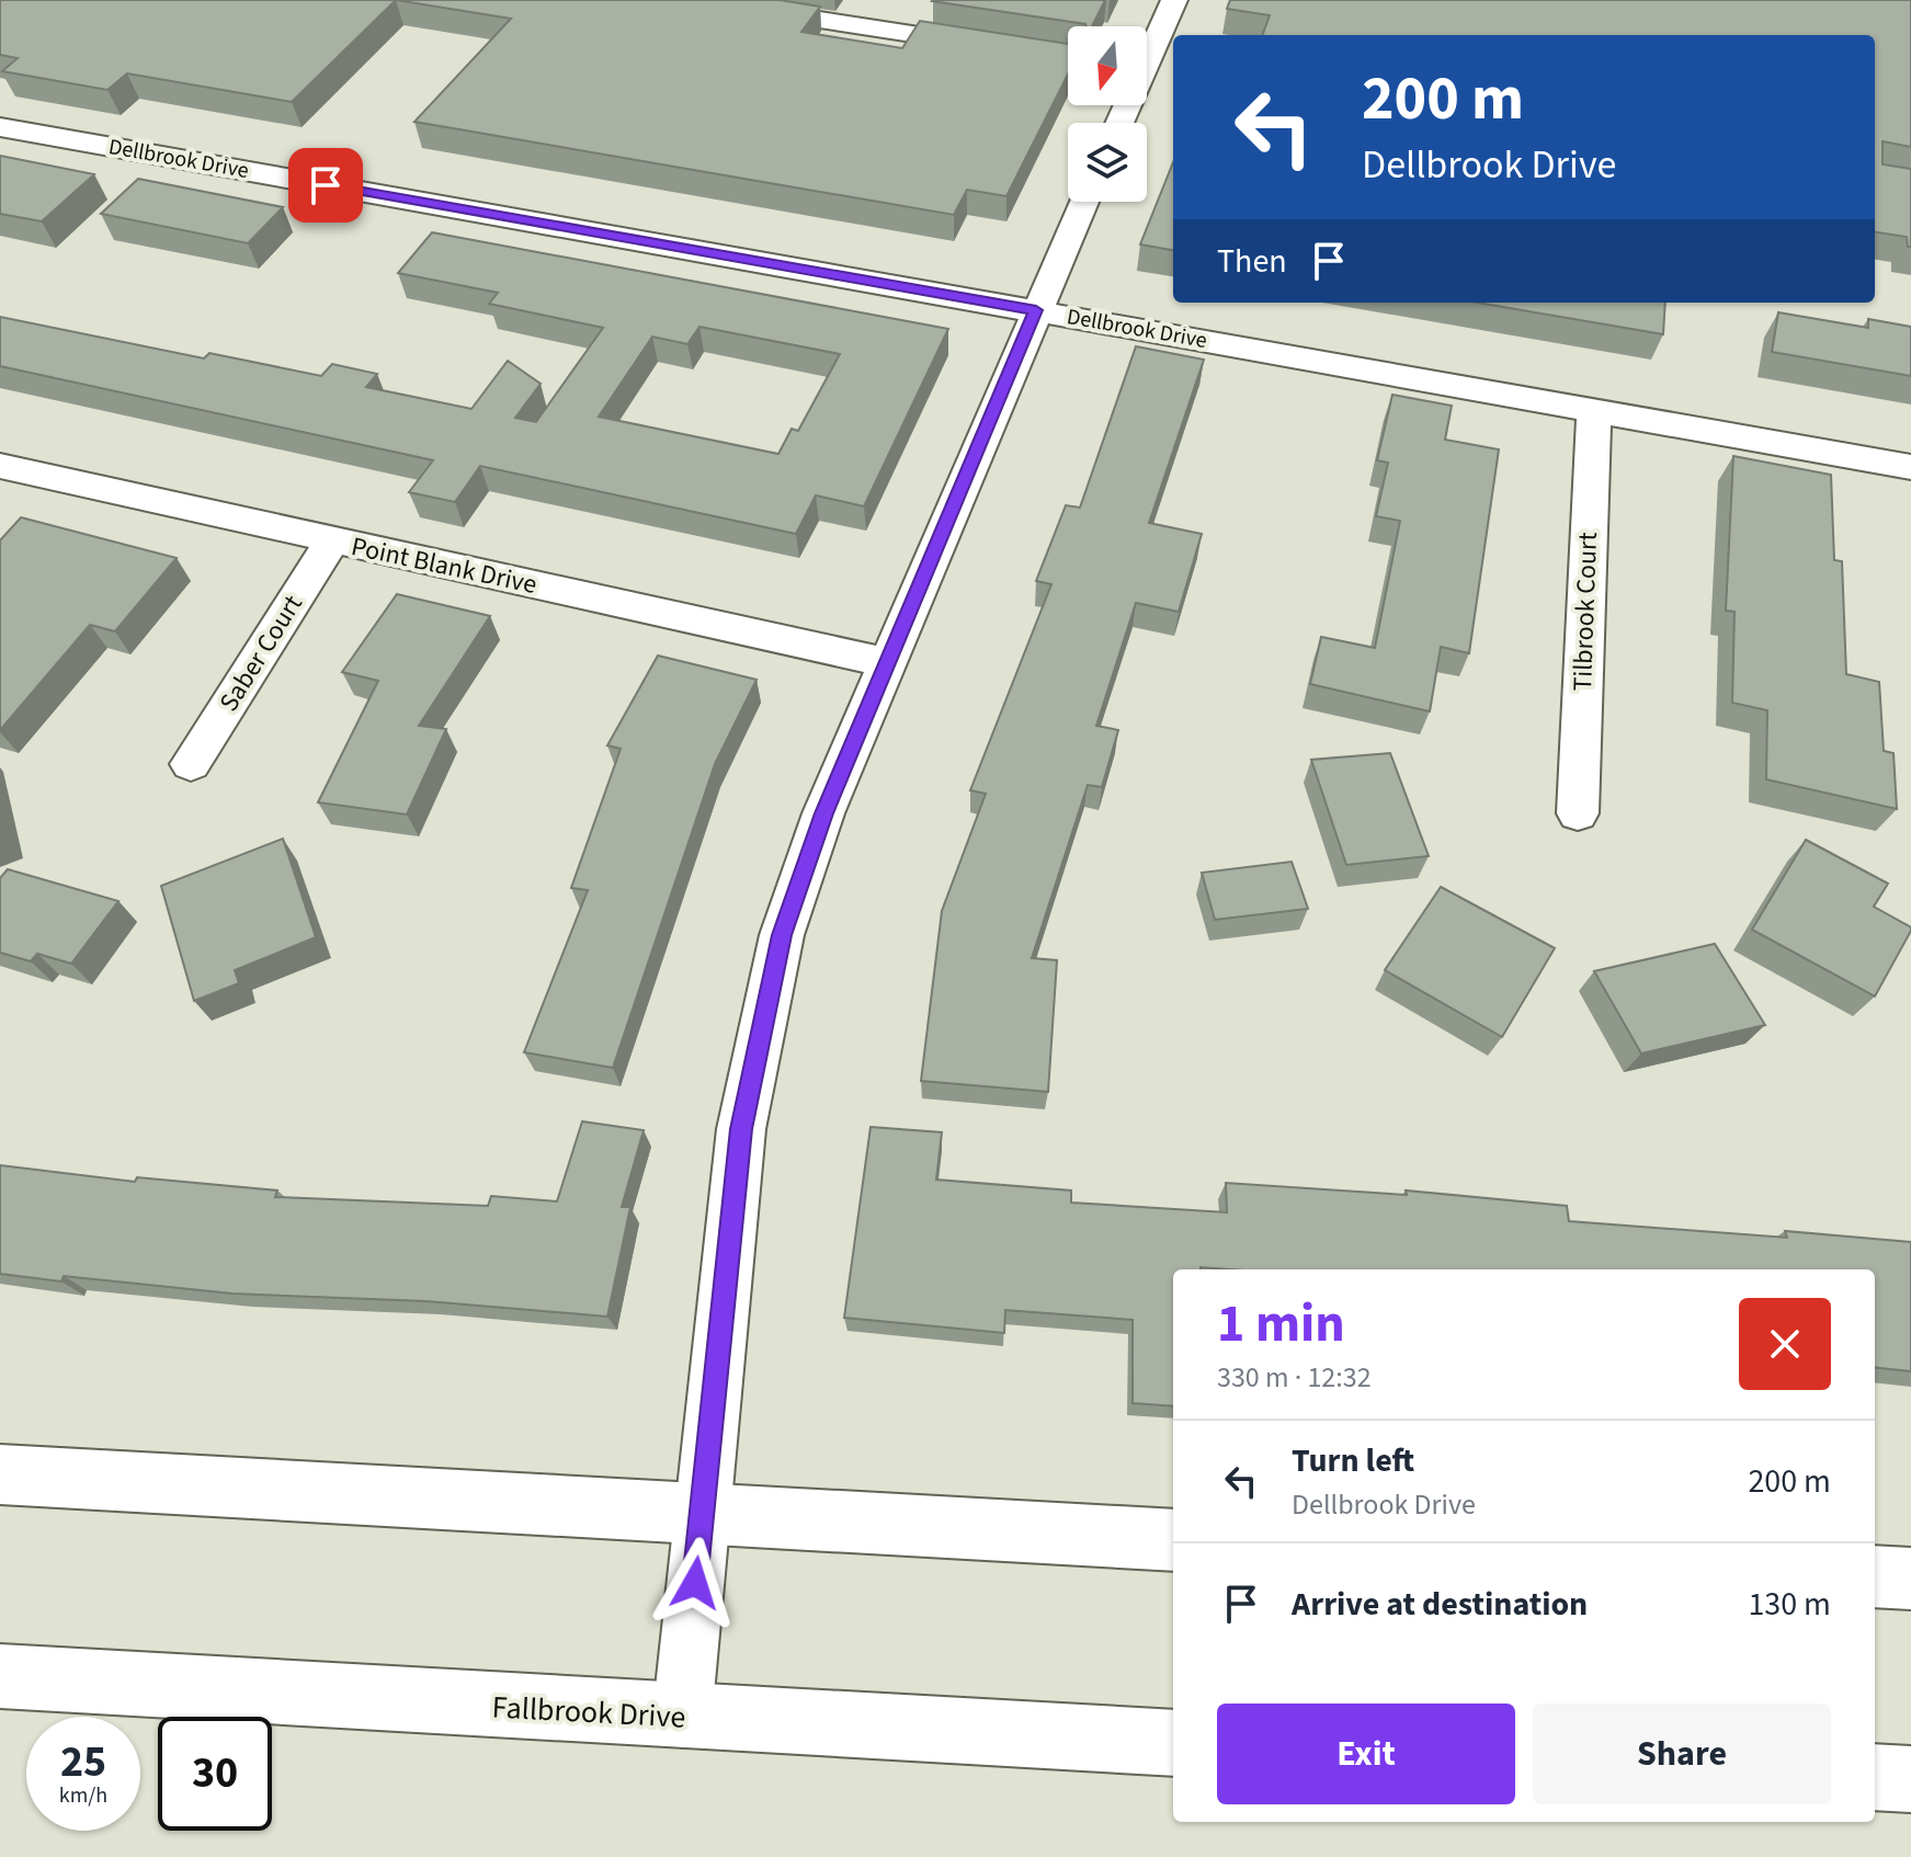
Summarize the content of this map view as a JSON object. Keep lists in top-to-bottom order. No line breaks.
{"streets":{"main road":["Fallbrook Drive"],"street":["Dellbrook Drive","Point Blank Drive","Tilbrook Court","Saber Court"]},"crossings":[["Dellbrook Drive","Tilbrook Court"],["Point Blank Drive","Saber Court"]],"north":"bottom","page":{"turn":["200 m","Dellbrook Drive"],"then":"Then","heading":["1 min","330 m · 12:32"],"list":[{"name":"Turn left","note":"Dellbrook Drive","value":"200 m"},{"name":"Arrive at destination","value":"130 m"}],"buttons":["Exit","Share"],"speed":"25 km/h","limit":"30"}}
